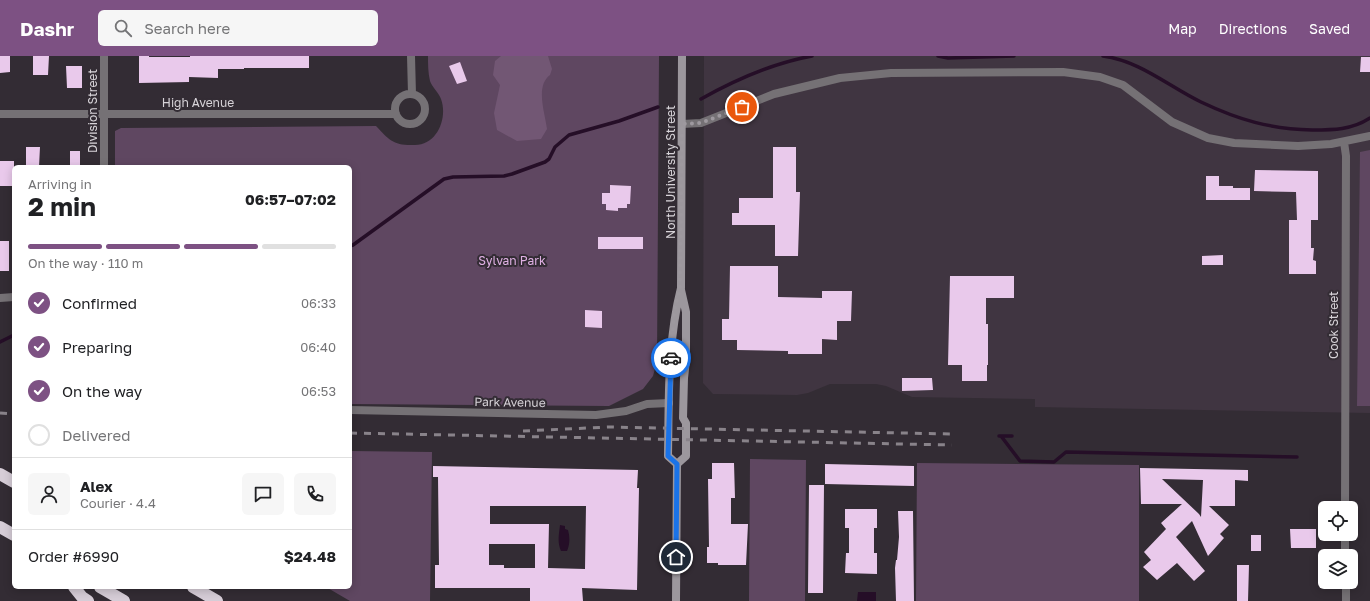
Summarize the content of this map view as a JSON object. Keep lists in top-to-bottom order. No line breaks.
{"streets":{"street":["High Avenue","Division Street","North University Street","Cook Street","Park Avenue"]},"crossings":[["High Avenue","Division Street"]],"parks":["Sylvan Park"],"page":{"header":"Dashr","search":"Search here","nav":["Map","Directions","Saved"],"heading":["2 min","Arriving in","06:57–07:02"],"panel":["Alex","Courier · 4.4","Order #6990","$24.48"],"bar":"On the way · 110 m","list":[["Confirmed","06:33"],["Preparing","06:40"],["On the way","06:53"],"Delivered"]}}
